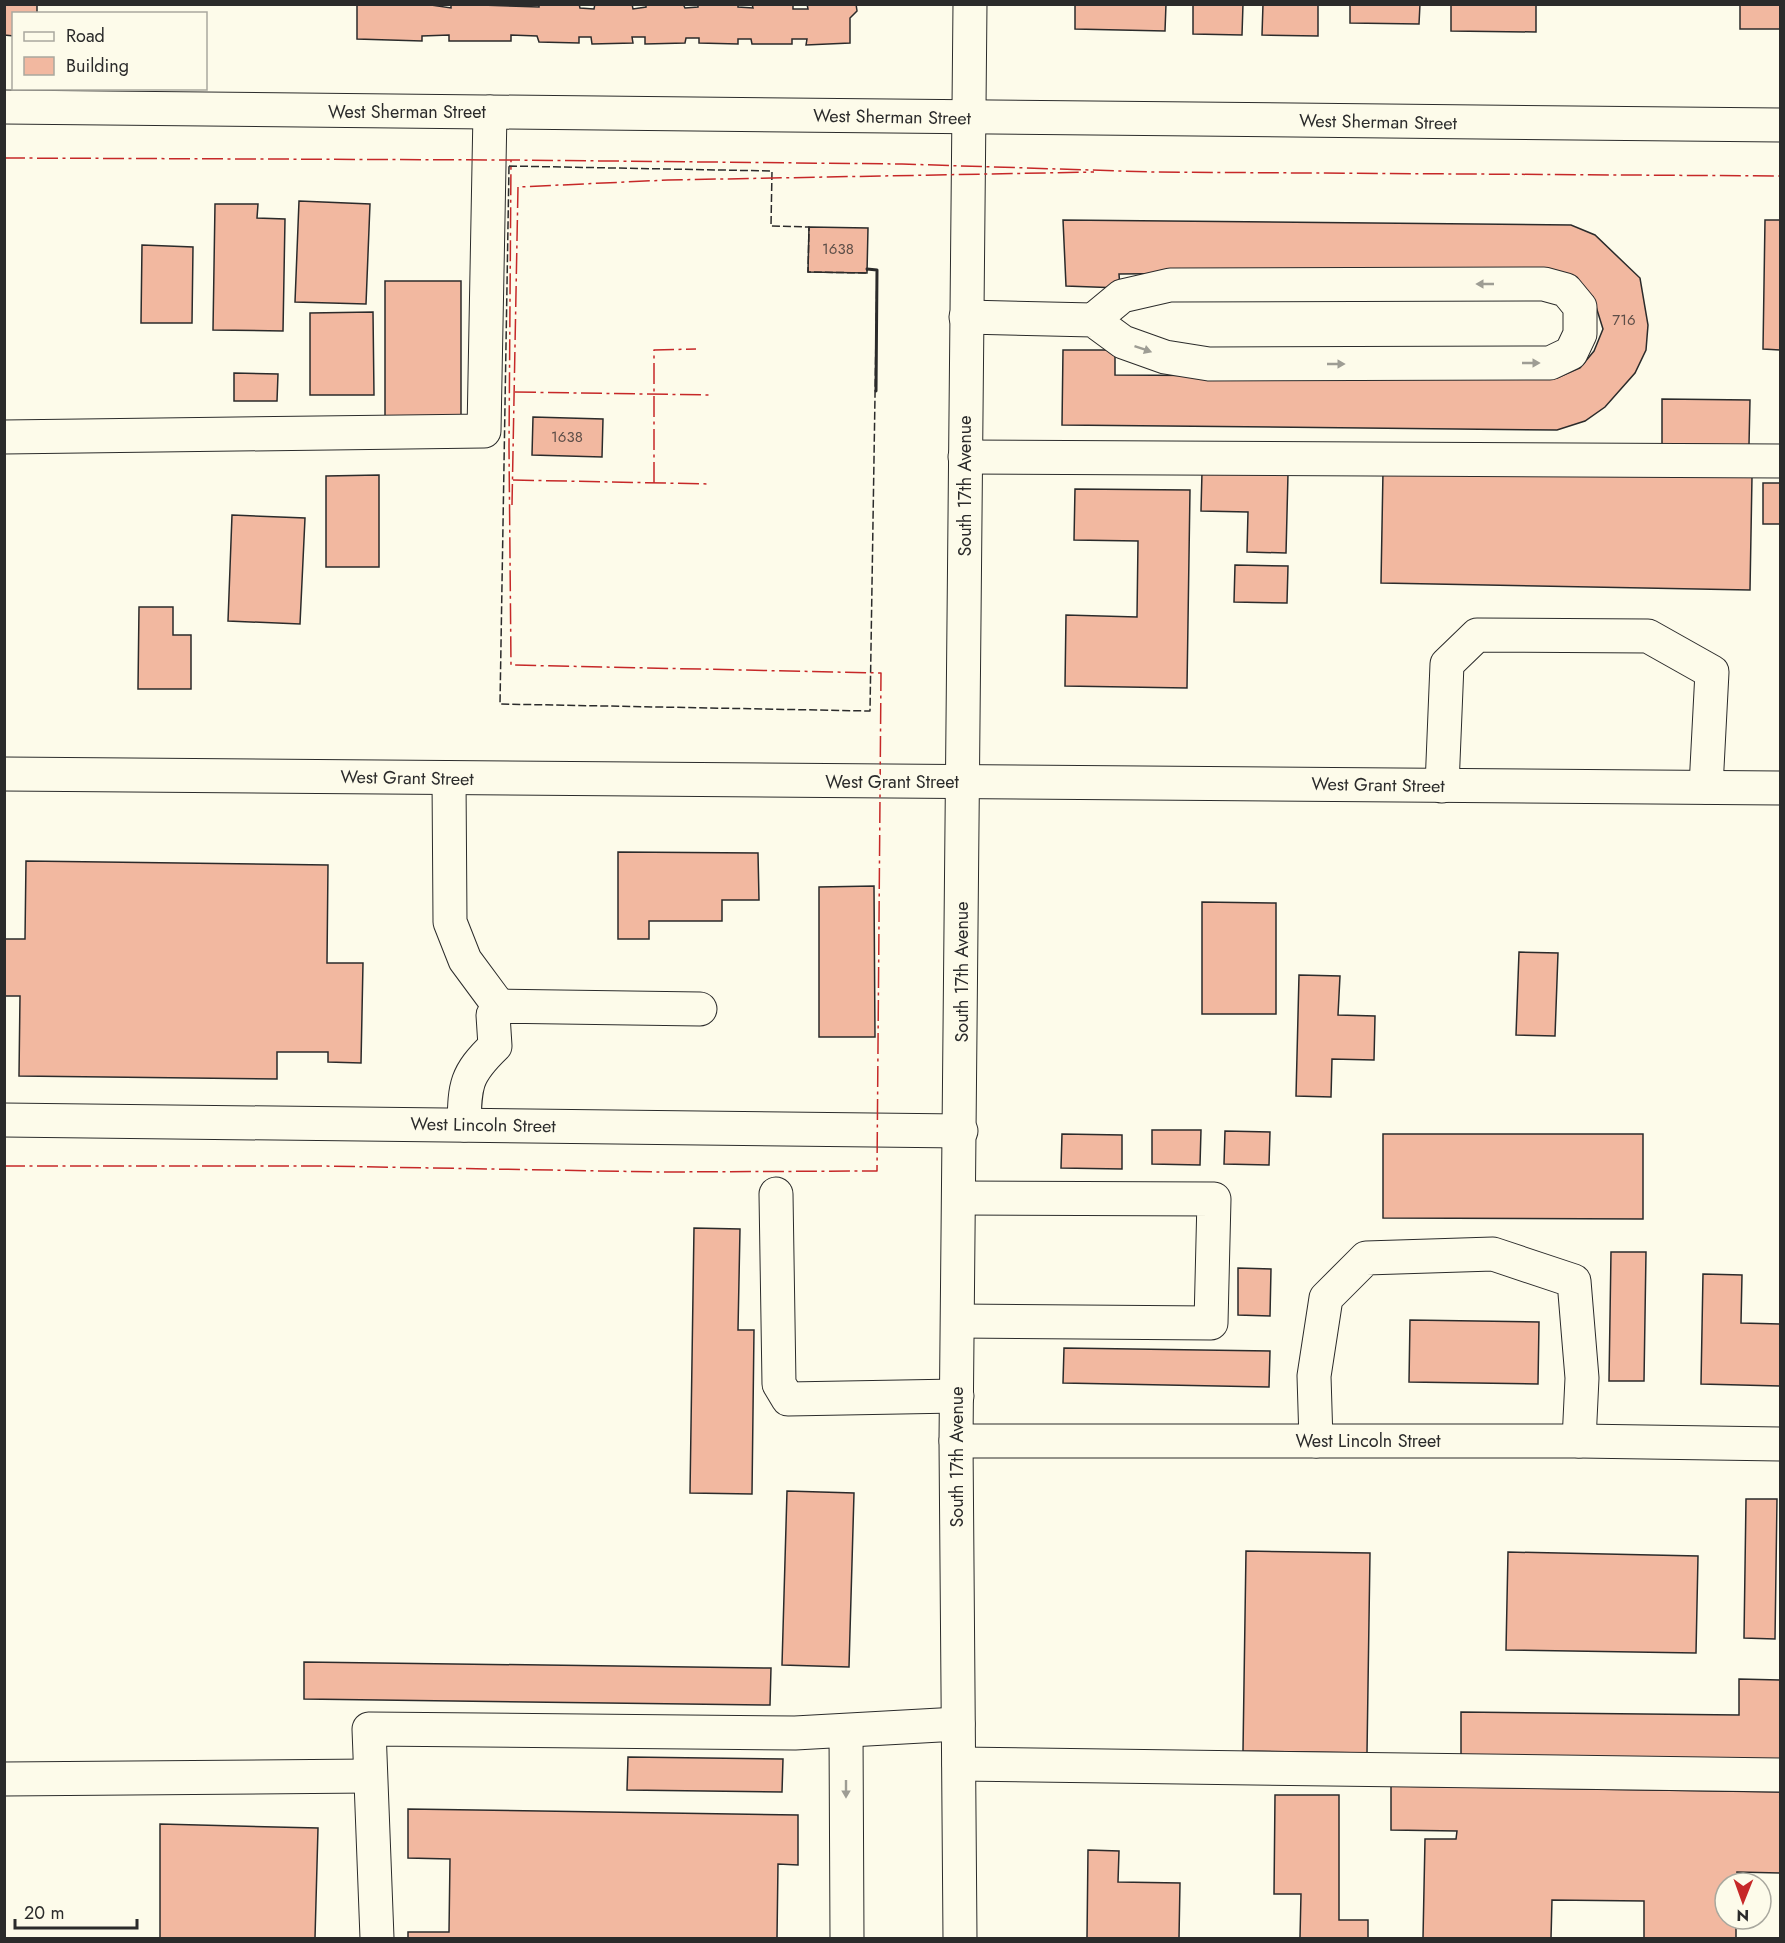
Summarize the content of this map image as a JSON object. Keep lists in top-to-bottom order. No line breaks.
{"streets":{"main road":["West Sherman Street","South 17th Avenue","West Grant Street","West Lincoln Street"]},"crossings":[["West Sherman Street","South 17th Avenue"],["South 17th Avenue","West Grant Street"],["South 17th Avenue","West Lincoln Street"]],"house_numbers":["1638","716","1638"],"legend":["Road","Building"],"scale_bar":"20 m","north":"bottom"}
